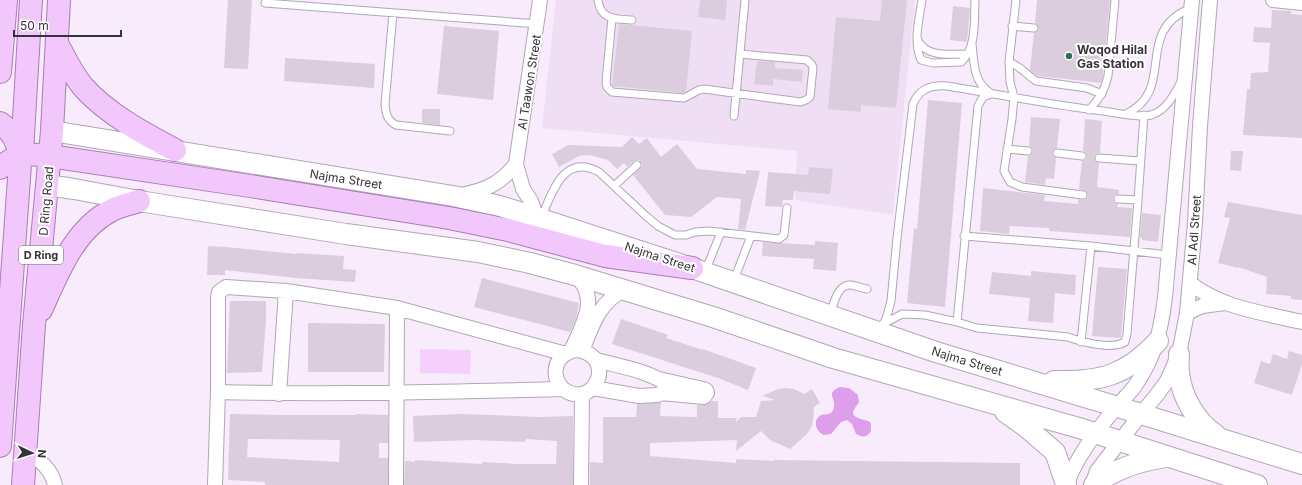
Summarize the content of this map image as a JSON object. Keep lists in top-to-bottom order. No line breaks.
{"streets":{"main road":["Najma Street","D Ring Road","D Ring"],"street":["Al Taawon Street","Al Adl Street"]},"crossings":[["Al Taawon Street","Najma Street"],["Najma Street","D Ring Road"],["Najma Street","Al Adl Street"]],"places":["Woqod Hilal Gas Station"],"scale_bar":"50 m","north":"right"}
